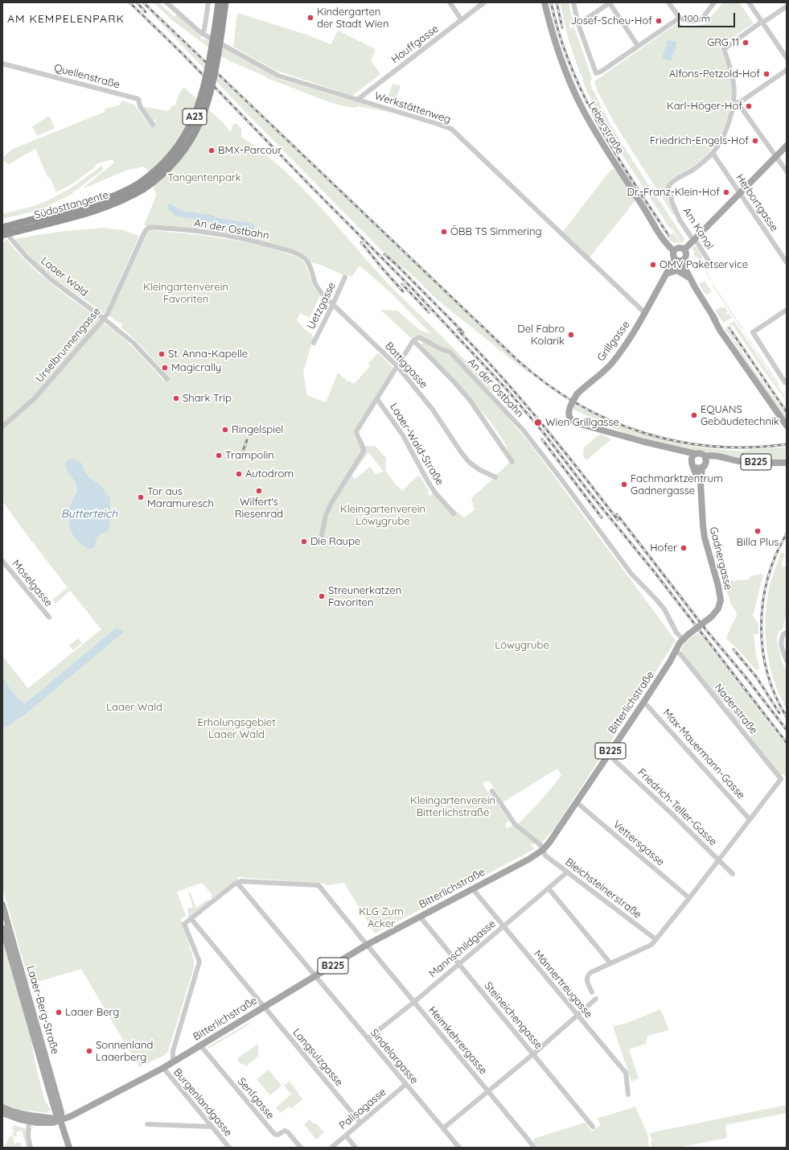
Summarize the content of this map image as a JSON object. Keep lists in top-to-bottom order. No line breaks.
{"streets":{"highway":["A23","Südosttangente"],"main road":["Leberstraße","Grillgasse","B225","Gadnergasse","Bitterlichstraße","Laaer-Berg-Straße"],"street":["Hauffgasse","Quellenstraße","Werkstättenweg","Herbortgasse","Am Kanal","An der Ostbahn","Laaer Wald","Uetzgasse","Urselbrunnengasse","Battiggasse","Laaer-Wald-Straße","Moselgasse","Naderstraße","Max-Mauermann-Gasse","Friedrich-Teller-Gasse","Vettersgasse","Bleichsteinerstraße","Mannschildgasse","Männertreugasse","Steineichengasse","Heimkehrergasse","Sindelargasse","Langsulzgasse","Senfgasse","Burgenlandgasse","Palisagasse"]},"crossings":[["Hauffgasse","Werkstättenweg"],["Werkstättenweg","Grillgasse"],["A23","Südosttangente"],["Leberstraße","Grillgasse"],["Herbortgasse","Am Kanal"],["Herbortgasse","Grillgasse"],["Am Kanal","Grillgasse"],["An der Ostbahn","Urselbrunnengasse"],["An der Ostbahn","Battiggasse"],["An der Ostbahn","Gadnergasse"],["An der Ostbahn","Bitterlichstraße"],["Laaer Wald","Urselbrunnengasse"],["Uetzgasse","Battiggasse"],["B225","Gadnergasse"],["B225","Bitterlichstraße"],["B225","Laaer-Berg-Straße"],["Gadnergasse","Bitterlichstraße"],["Bitterlichstraße","Naderstraße"],["Bitterlichstraße","Max-Mauermann-Gasse"],["Bitterlichstraße","Friedrich-Teller-Gasse"],["Bitterlichstraße","Vettersgasse"],["Bitterlichstraße","Bleichsteinerstraße"],["Bitterlichstraße","Männertreugasse"],["Bitterlichstraße","Laaer-Berg-Straße"],["Bitterlichstraße","Steineichengasse"],["Bitterlichstraße","Heimkehrergasse"],["Bitterlichstraße","Sindelargasse"],["Bitterlichstraße","Langsulzgasse"],["Bitterlichstraße","Senfgasse"],["Bitterlichstraße","Burgenlandgasse"],["Naderstraße","Max-Mauermann-Gasse"],["Bleichsteinerstraße","Mannschildgasse"],["Mannschildgasse","Männertreugasse"],["Mannschildgasse","Steineichengasse"],["Mannschildgasse","Heimkehrergasse"],["Mannschildgasse","Sindelargasse"],["Heimkehrergasse","Sindelargasse"],["Sindelargasse","Palisagasse"],["Langsulzgasse","Palisagasse"]],"districts":["AM KEMPELENPARK"],"water":["Butterteich"],"parks":["Tangentenpark","Kleingartenverein Favoriten","Kleingartenverein Löwygrube","Löwygrube","Laaer Wald","Erholungsgebiet Laaer Wald","Kleingartenverein Bitterlichstraße","KLG Zum Acker"],"places":["Kindergarten der Stadt Wien","Josef-Scheu-Hof","GRG 11","Alfons-Petzold-Hof","Karl-Höger-Hof","Friedrich-Engels-Hof","BMX-Parcour","Dr.-Franz-Klein-Hof","ÖBB TS Simmering","OMV Paketservice","Del Fabro Kolarik","St. Anna-Kapelle","Magicrally","Shark Trip","EQUANS Gebäudetechnik","Wien Grillgasse","Ringelspiel","Trampolin","Autodrom","Fachmarktzentrum Gadnergasse","Wilfert's Riesenrad","Tor aus Maramuresch","Billa Plus","Die Raupe","Hofer","Streunerkatzen Favoriten","Laaer Berg","Sonnenland Laaerberg"],"scale_bar":"100 m"}
